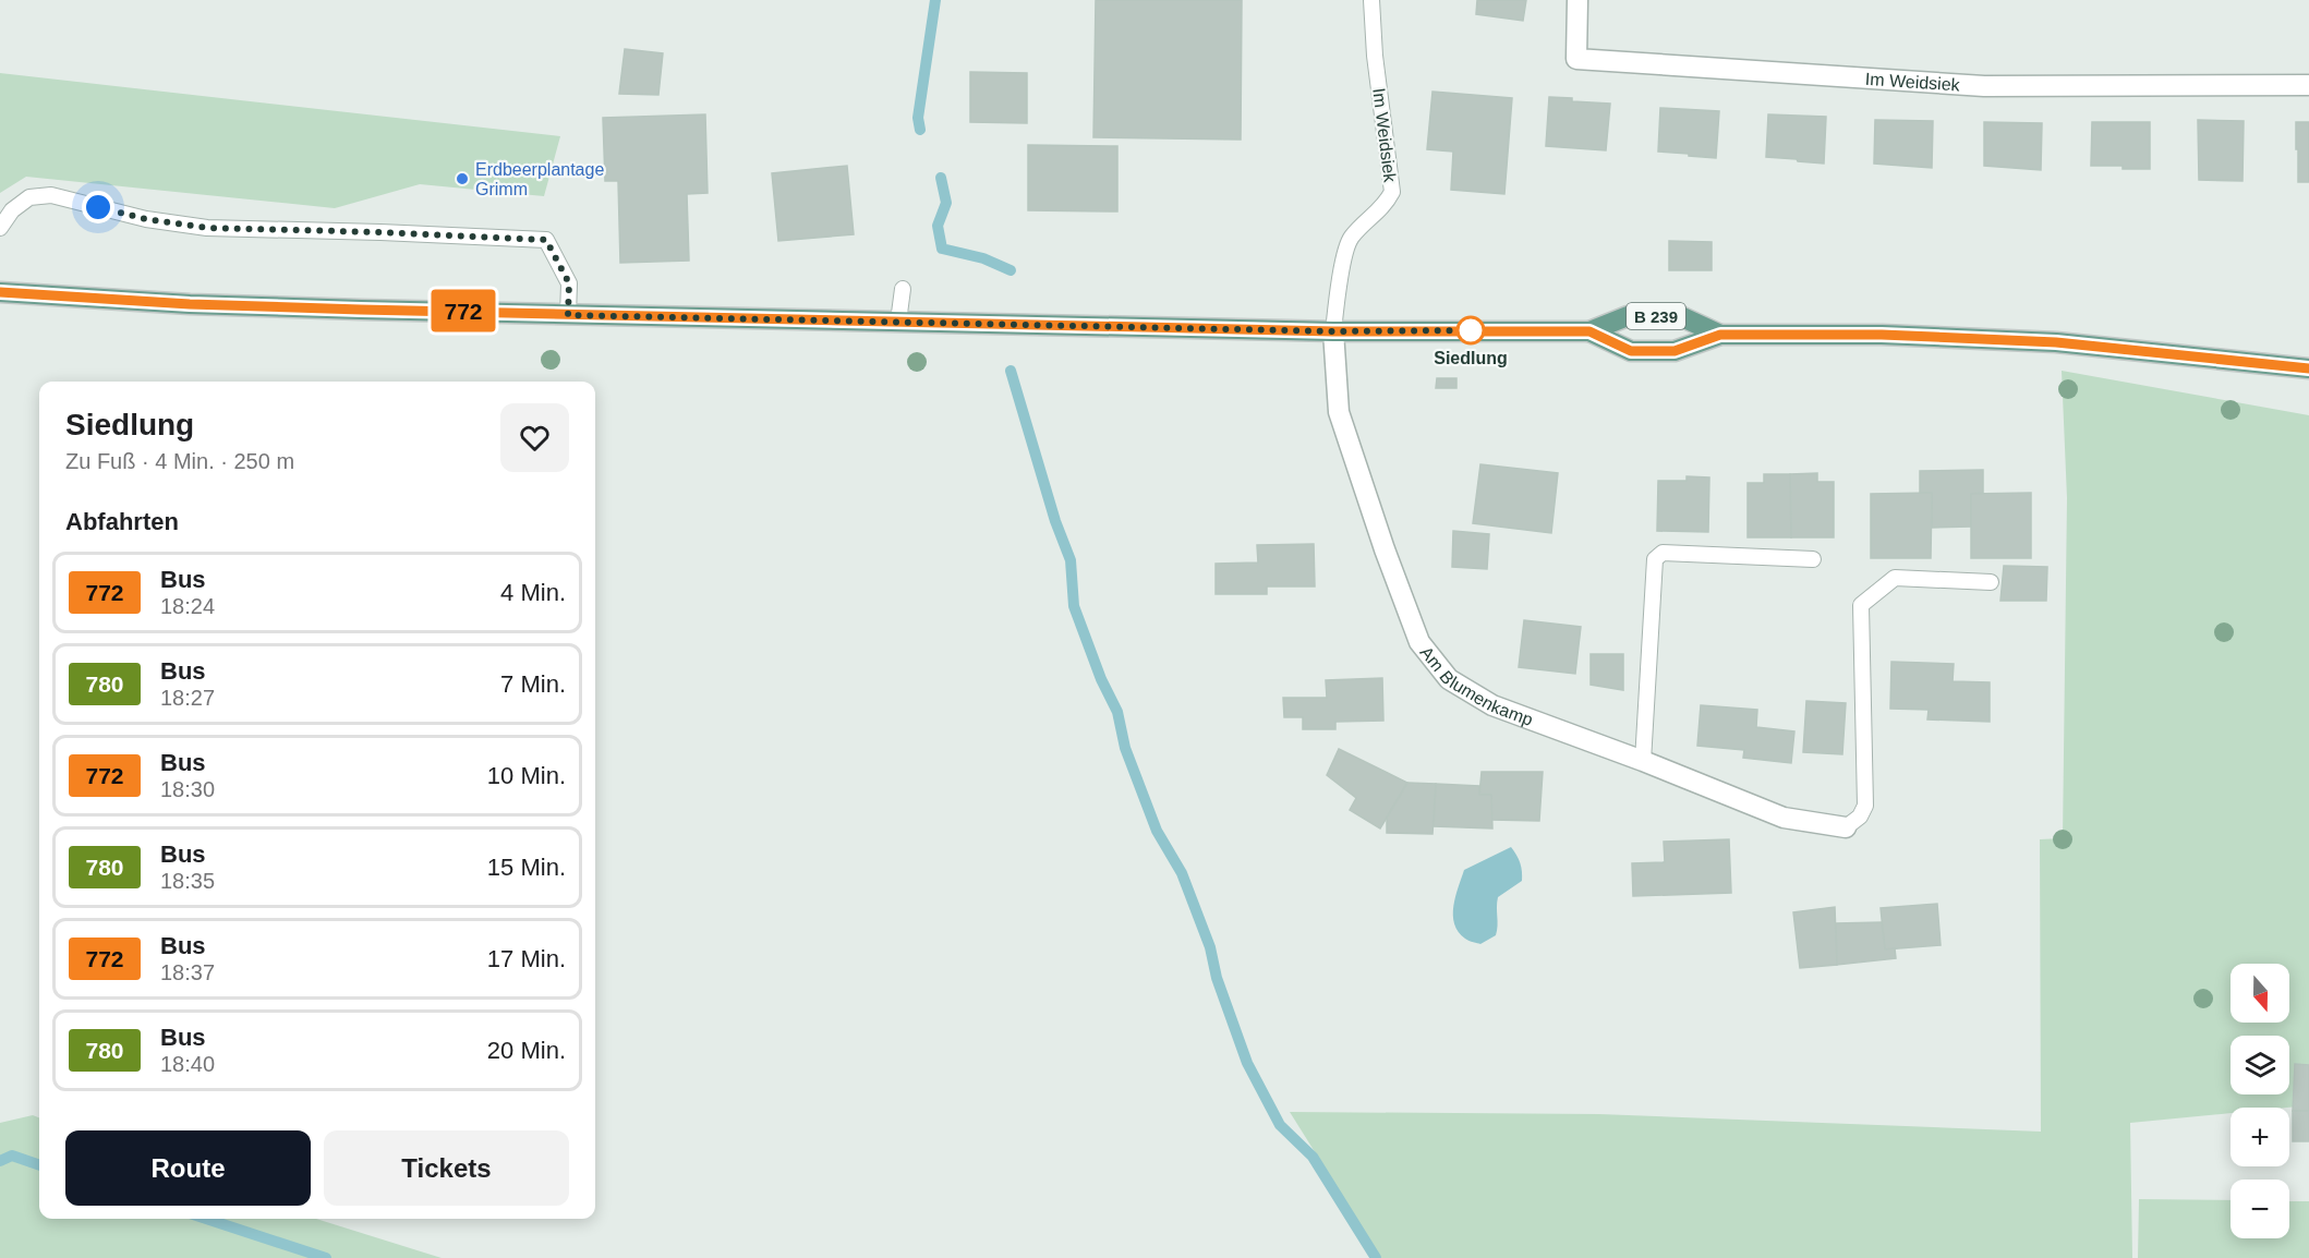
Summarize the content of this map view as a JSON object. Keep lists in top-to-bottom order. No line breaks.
{"streets":{"main road":["B 239"],"street":["Im Weidsiek","Am Blumenkamp"]},"crossings":[["Im Weidsiek","B 239"],["Im Weidsiek","Am Blumenkamp"],["B 239","Am Blumenkamp"]],"places":["Erdbeerplantage Grimm","Siedlung"],"lines":["bus line 772"],"north":"bottom","page":{"on_map":"772","heading":[["Siedlung","Zu Fuß · 4 Min. · 250 m"],"Abfahrten"],"list":[{"mark":"772","name":"Bus","note":"18:24","value":"4 Min."},{"mark":"780","name":"Bus","note":"18:27","value":"7 Min."},{"mark":"772","name":"Bus","note":"18:30","value":"10 Min."},{"mark":"780","name":"Bus","note":"18:35","value":"15 Min."},{"mark":"772","name":"Bus","note":"18:37","value":"17 Min."},{"mark":"780","name":"Bus","note":"18:40","value":"20 Min."}],"map_buttons":["+","−"],"buttons":["Route","Tickets"]}}
